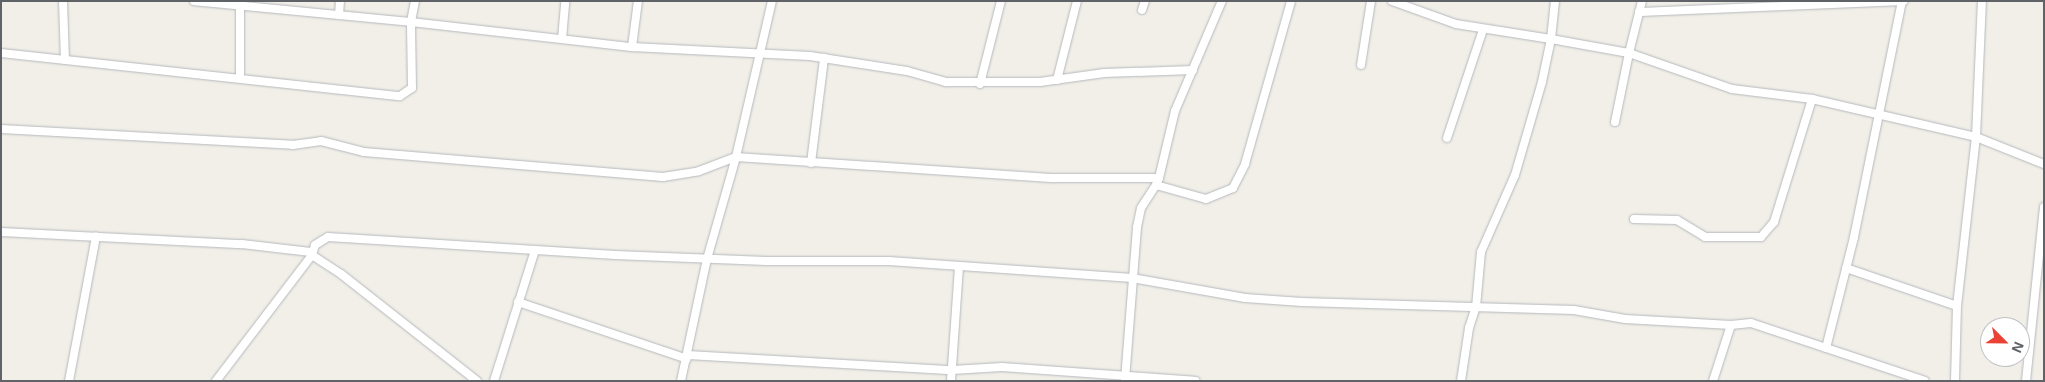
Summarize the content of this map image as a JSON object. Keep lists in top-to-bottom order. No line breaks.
{"north":"bottom right"}
